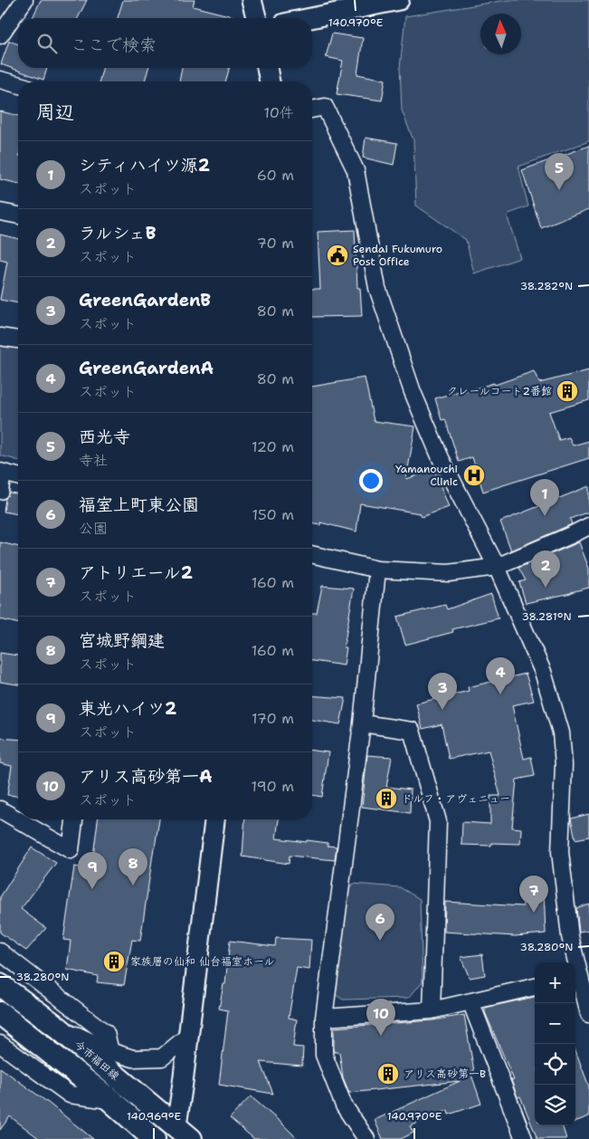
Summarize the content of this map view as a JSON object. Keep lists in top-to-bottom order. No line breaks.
{"streets":{"main road":["今市福田線"]},"places":{"public building":["Sendai Fukumuro Post Office"],"building":["クレールコート2番館","ドルフ・アヴェニュー","家族層の仙和 仙台福室ホール","アリス高砂第一B"],"hospital":["Yamanouchi Clinic"]},"north":"top","page":{"search":"ここで検索","heading":["周辺","10件"],"list":[{"mark":"1","name":"シティハイツ源2","note":"スポット","value":"60 m"},{"mark":"2","name":"ラルシェB","note":"スポット","value":"70 m"},{"mark":"3","name":"GreenGardenB","note":"スポット","value":"80 m"},{"mark":"4","name":"GreenGardenA","note":"スポット","value":"80 m"},{"mark":"5","name":"西光寺","note":"寺社","value":"120 m"},{"mark":"6","name":"福室上町東公園","note":"公園","value":"150 m"},{"mark":"7","name":"アトリエール2","note":"スポット","value":"160 m"},{"mark":"8","name":"宮城野鋼建","note":"スポット","value":"160 m"},{"mark":"9","name":"東光ハイツ2","note":"スポット","value":"170 m"},{"mark":"10","name":"アリス高砂第一A","note":"スポット","value":"190 m"}],"pins":["5","1","2","4","3","8","9","7","6","10"],"map_buttons":["+","−"]},"coordinates":["140.970°E","38.282°N","38.281°N","38.280°N","140.969°E"]}
